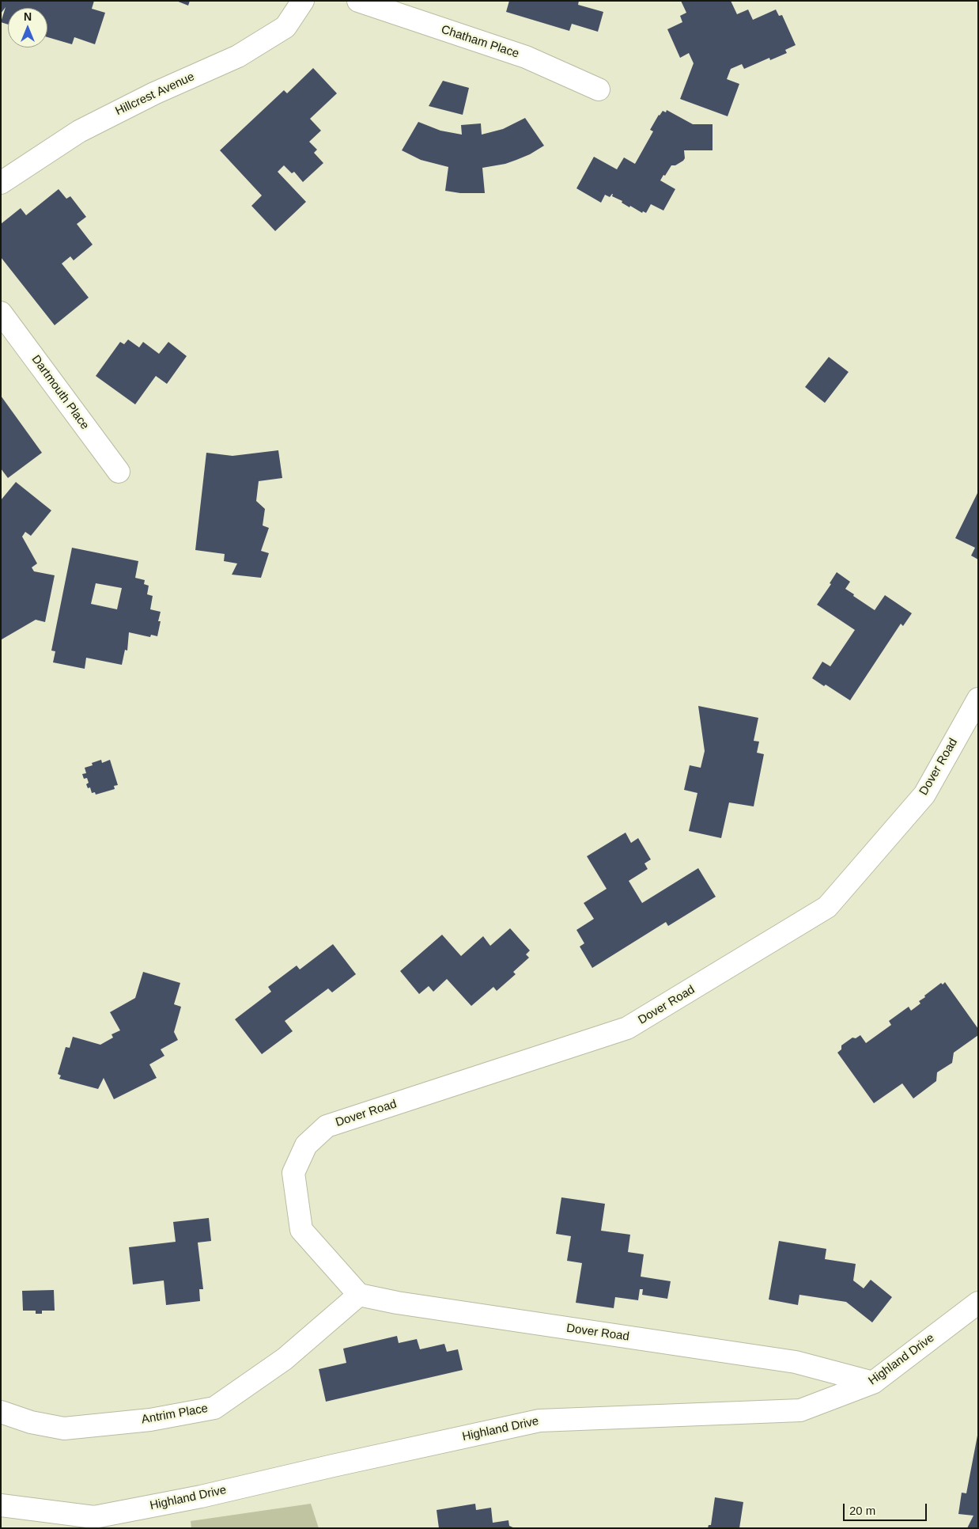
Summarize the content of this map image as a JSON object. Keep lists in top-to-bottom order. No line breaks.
{"streets":{"street":["Chatham Place","Hillcrest Avenue","Dartmouth Place","Dover Road","Highland Drive","Antrim Place"]},"crossings":[["Dover Road","Highland Drive"],["Dover Road","Antrim Place"]],"scale_bar":"20 m","north":"top"}
